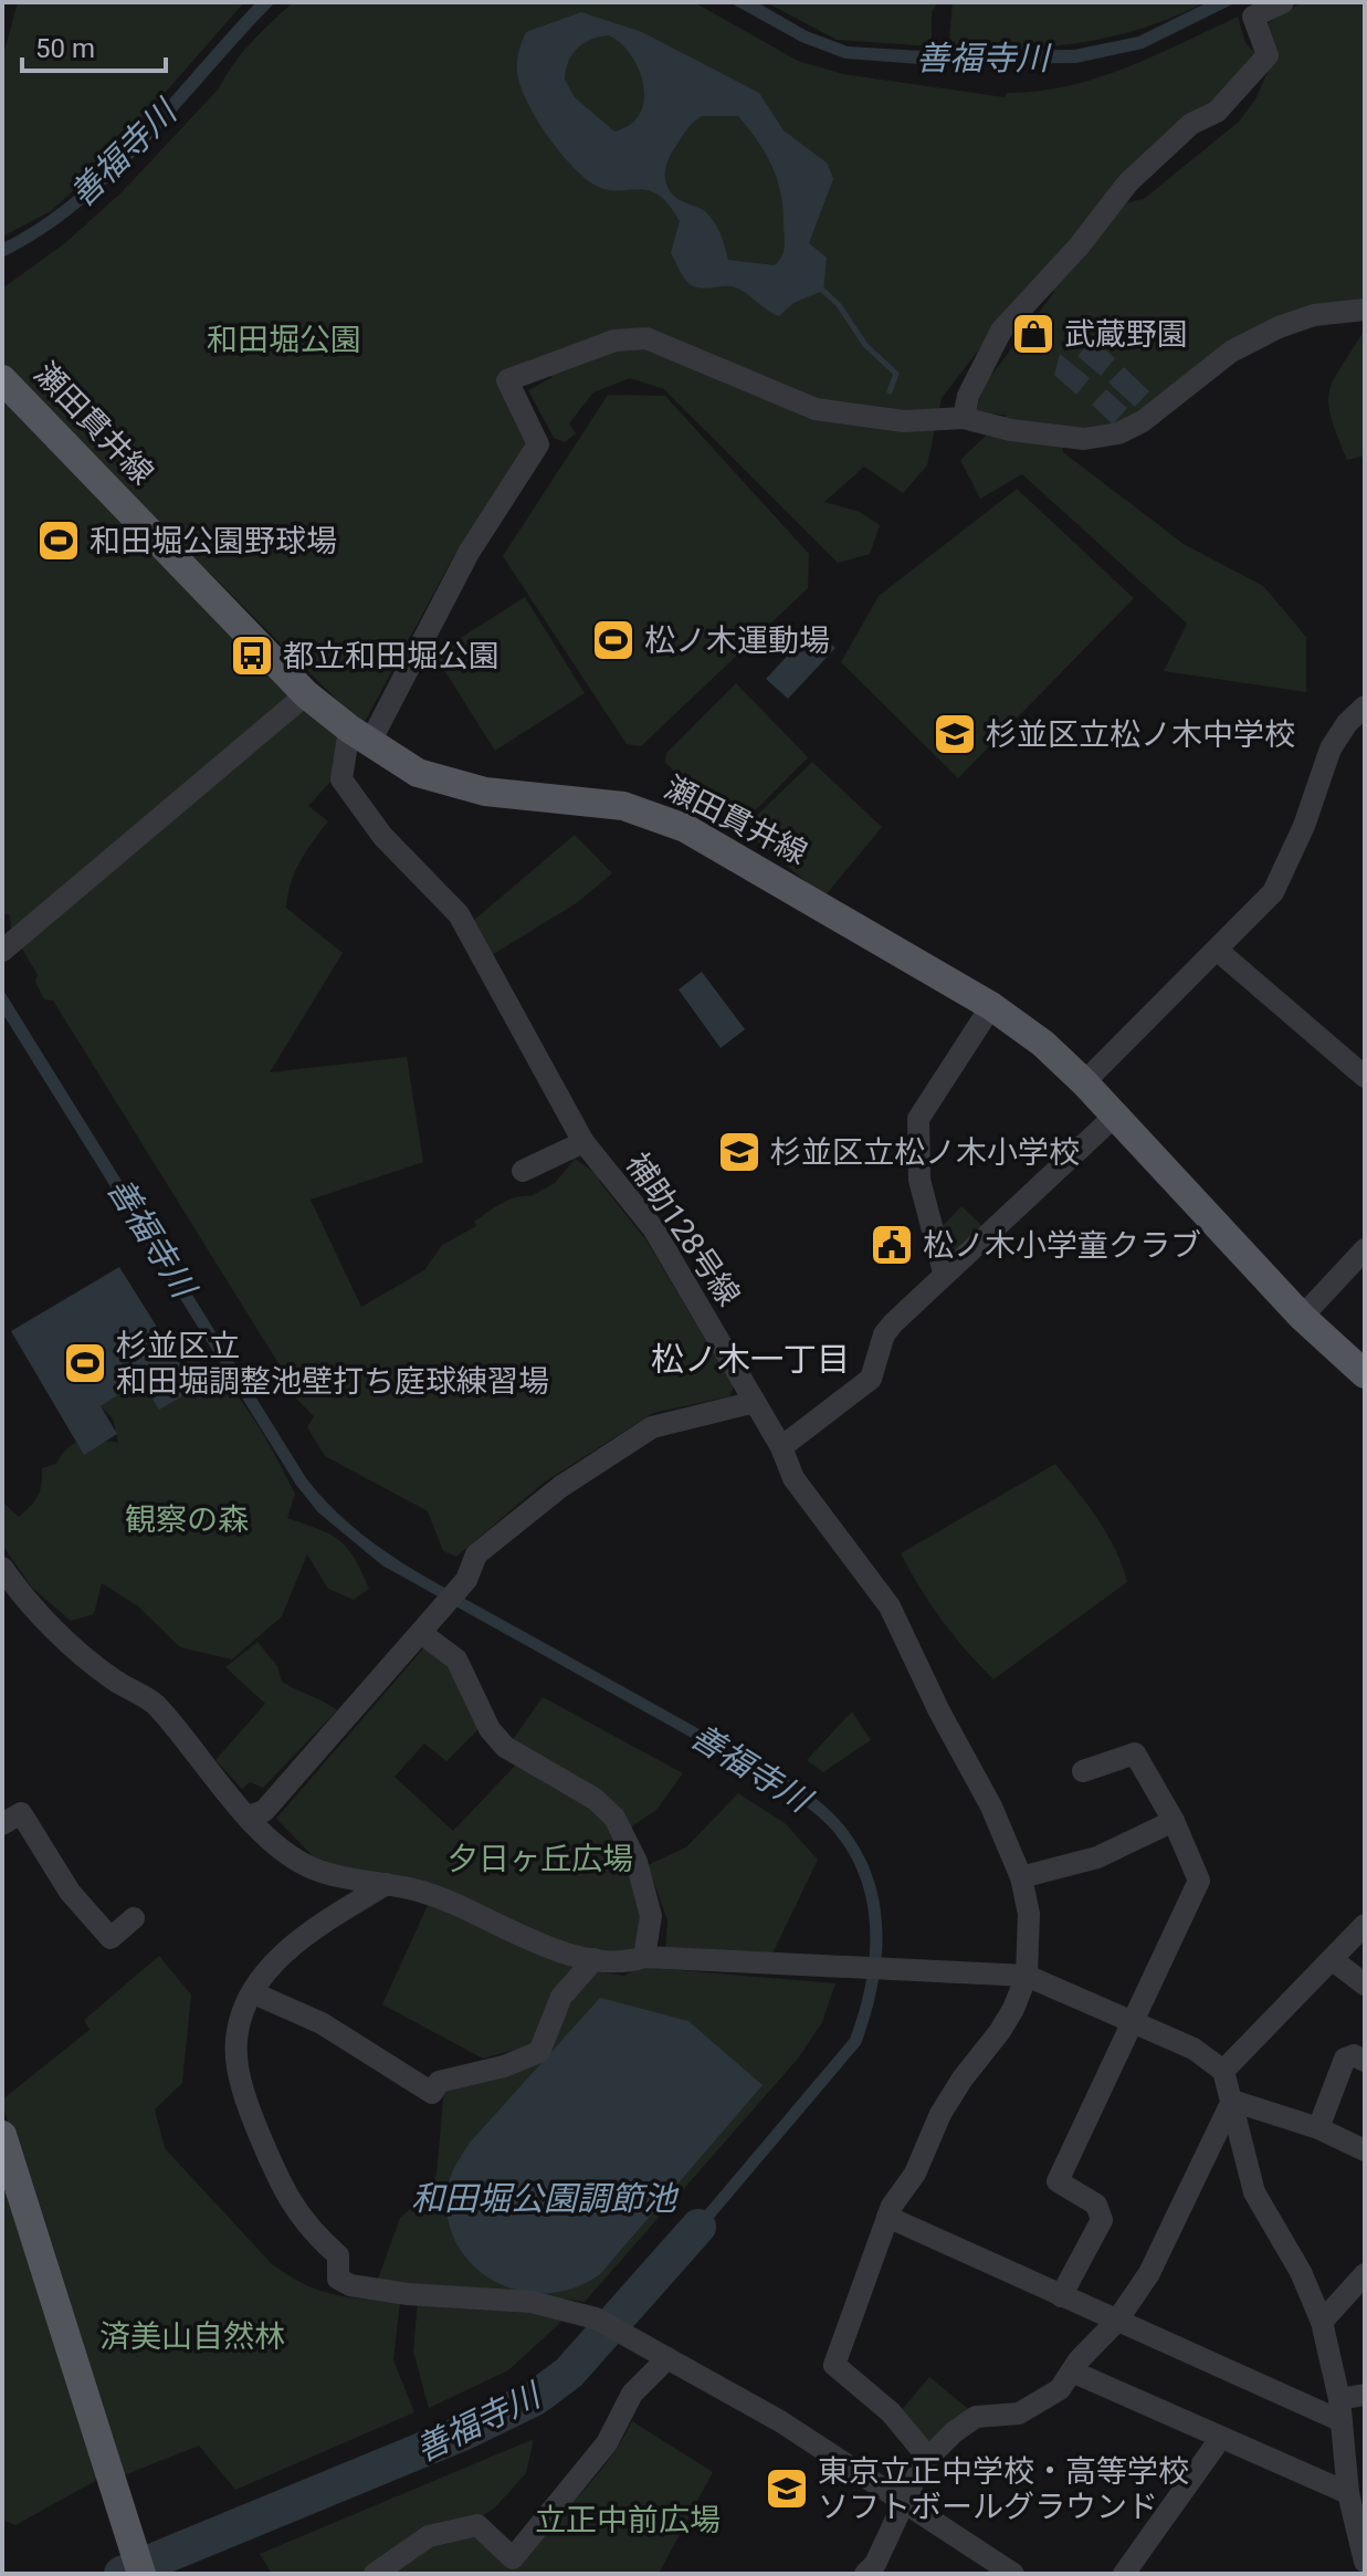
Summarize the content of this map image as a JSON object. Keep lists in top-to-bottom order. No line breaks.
{"streets":{"main road":["瀬田貫井線"],"street":["補助128号線"]},"crossings":[["瀬田貫井線","補助128号線"]],"districts":["松ノ木一丁目"],"water":["善福寺川","和田堀公園調節池"],"parks":["和田堀公園","観察の森","夕日ヶ丘広場","済美山自然林","立正中前広場"],"places":{"shop":["武蔵野園"],"sports":["和田堀公園野球場","松ノ木運動場","杉並区立 和田堀調整池壁打ち庭球練習場"],"bus stop":["都立和田堀公園"],"school or university":["杉並区立松ノ木中学校","杉並区立松ノ木小学校","東京立正中学校・高等学校 ソフトボールグラウンド"],"public building":["松ノ木小学童クラブ"]},"scale_bar":"50 m"}
